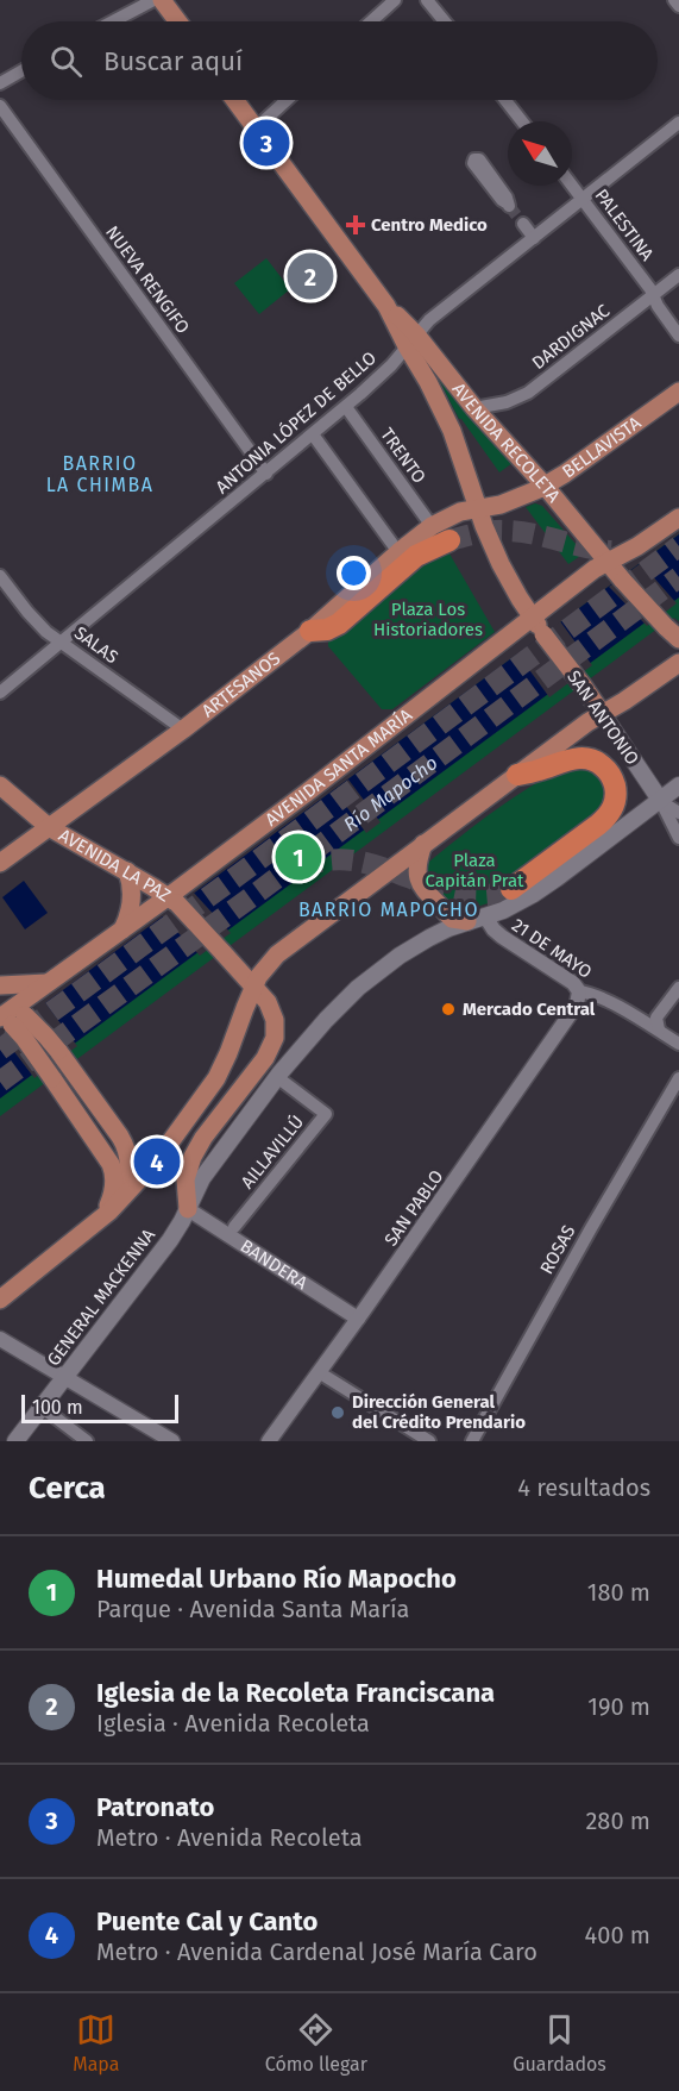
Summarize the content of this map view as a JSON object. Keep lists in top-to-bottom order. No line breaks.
{"streets":{"main road":["AVENIDA RECOLETA","BELLAVISTA","ARTESANOS","SAN ANTONIO","AVENIDA SANTA MARÍA","AVENIDA LA PAZ","GENERAL MACKENNA"],"street":["PALESTINA","NUEVA RENGIFO","DARDIGNAC","ANTONIA LÓPEZ DE BELLO","TRENTO","SALAS","21 DE MAYO","AILLAVILLÚ","SAN PABLO","ROSAS","BANDERA"]},"crossings":[["PALESTINA","DARDIGNAC"],["PALESTINA","ANTONIA LÓPEZ DE BELLO"],["NUEVA RENGIFO","ANTONIA LÓPEZ DE BELLO"],["DARDIGNAC","AVENIDA RECOLETA"],["ANTONIA LÓPEZ DE BELLO","AVENIDA RECOLETA"],["ANTONIA LÓPEZ DE BELLO","TRENTO"],["ANTONIA LÓPEZ DE BELLO","SALAS"],["AVENIDA RECOLETA","BELLAVISTA"],["AVENIDA RECOLETA","ARTESANOS"],["AVENIDA RECOLETA","SAN ANTONIO"],["AVENIDA RECOLETA","AVENIDA SANTA MARÍA"],["BELLAVISTA","ARTESANOS"],["TRENTO","ARTESANOS"],["SALAS","ARTESANOS"],["ARTESANOS","AVENIDA LA PAZ"],["SAN ANTONIO","AVENIDA SANTA MARÍA"],["SAN ANTONIO","GENERAL MACKENNA"],["AVENIDA SANTA MARÍA","AVENIDA LA PAZ"],["AVENIDA LA PAZ","BANDERA"],["AVENIDA LA PAZ","GENERAL MACKENNA"],["21 DE MAYO","SAN PABLO"],["21 DE MAYO","GENERAL MACKENNA"],["AILLAVILLÚ","GENERAL MACKENNA"],["SAN PABLO","BANDERA"],["BANDERA","GENERAL MACKENNA"]],"districts":["BARRIO LA CHIMBA","BARRIO MAPOCHO"],"water":["Río Mapocho"],"parks":["Plaza Los Historiadores","Plaza Capitán Prat"],"places":{"health":["Centro Medico"],"other":["Mercado Central","Dirección General del Crédito Prendario"]},"scale_bar":"100 m","north":"top left","page":{"search":"Buscar aquí","pins":["3","2","1","4"],"scale":"100 m","heading":["Cerca","4 resultados"],"list":[{"mark":"1","name":"Humedal Urbano Río Mapocho","note":"Parque · Avenida Santa María","value":"180 m"},{"mark":"2","name":"Iglesia de la Recoleta Franciscana","note":"Iglesia · Avenida Recoleta","value":"190 m"},{"mark":"3","name":"Patronato","note":"Metro · Avenida Recoleta","value":"280 m"},{"mark":"4","name":"Puente Cal y Canto","note":"Metro · Avenida Cardenal José María Caro","value":"400 m"}],"nav":["Mapa","Cómo llegar","Guardados"]}}
